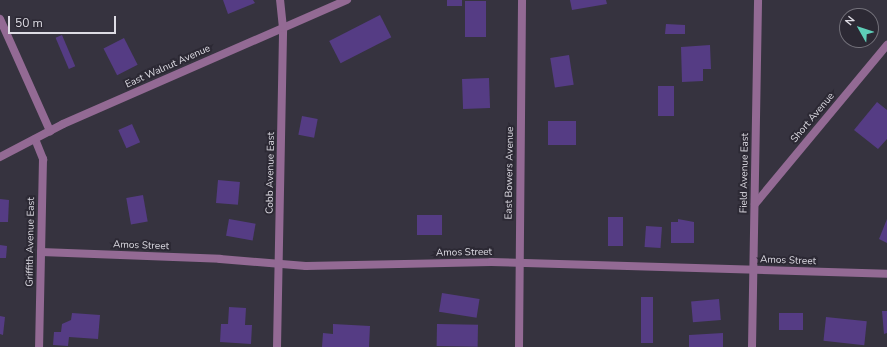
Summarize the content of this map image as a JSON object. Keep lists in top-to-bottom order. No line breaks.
{"streets":{"street":["East Walnut Avenue","Short Avenue","Cobb Avenue East","East Bowers Avenue","Field Avenue East","Griffith Avenue East","Amos Street"]},"crossings":[["East Walnut Avenue","Cobb Avenue East"],["East Walnut Avenue","Griffith Avenue East"],["Short Avenue","Field Avenue East"],["Cobb Avenue East","Amos Street"],["East Bowers Avenue","Amos Street"],["Field Avenue East","Amos Street"],["Griffith Avenue East","Amos Street"]],"scale_bar":"50 m","north":"top left"}
